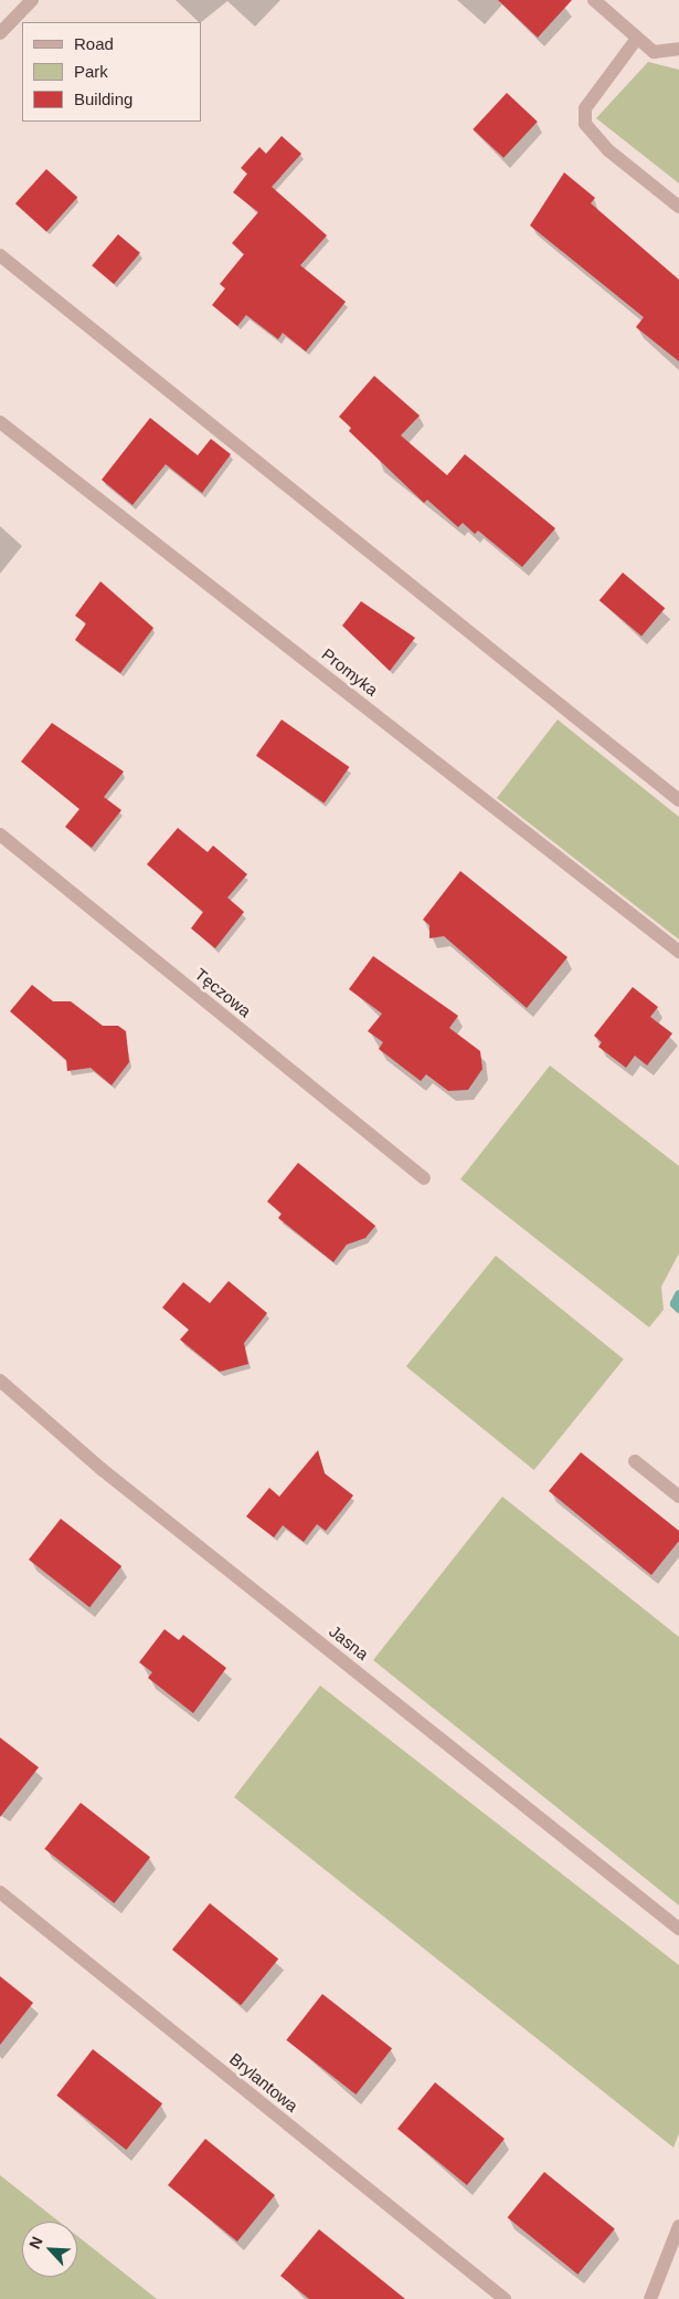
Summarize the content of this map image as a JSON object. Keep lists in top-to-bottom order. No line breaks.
{"streets":{"street":["Promyka","Tęczowa","Jasna","Brylantowa"]},"legend":["Road","Park","Building"],"north":"top left"}
